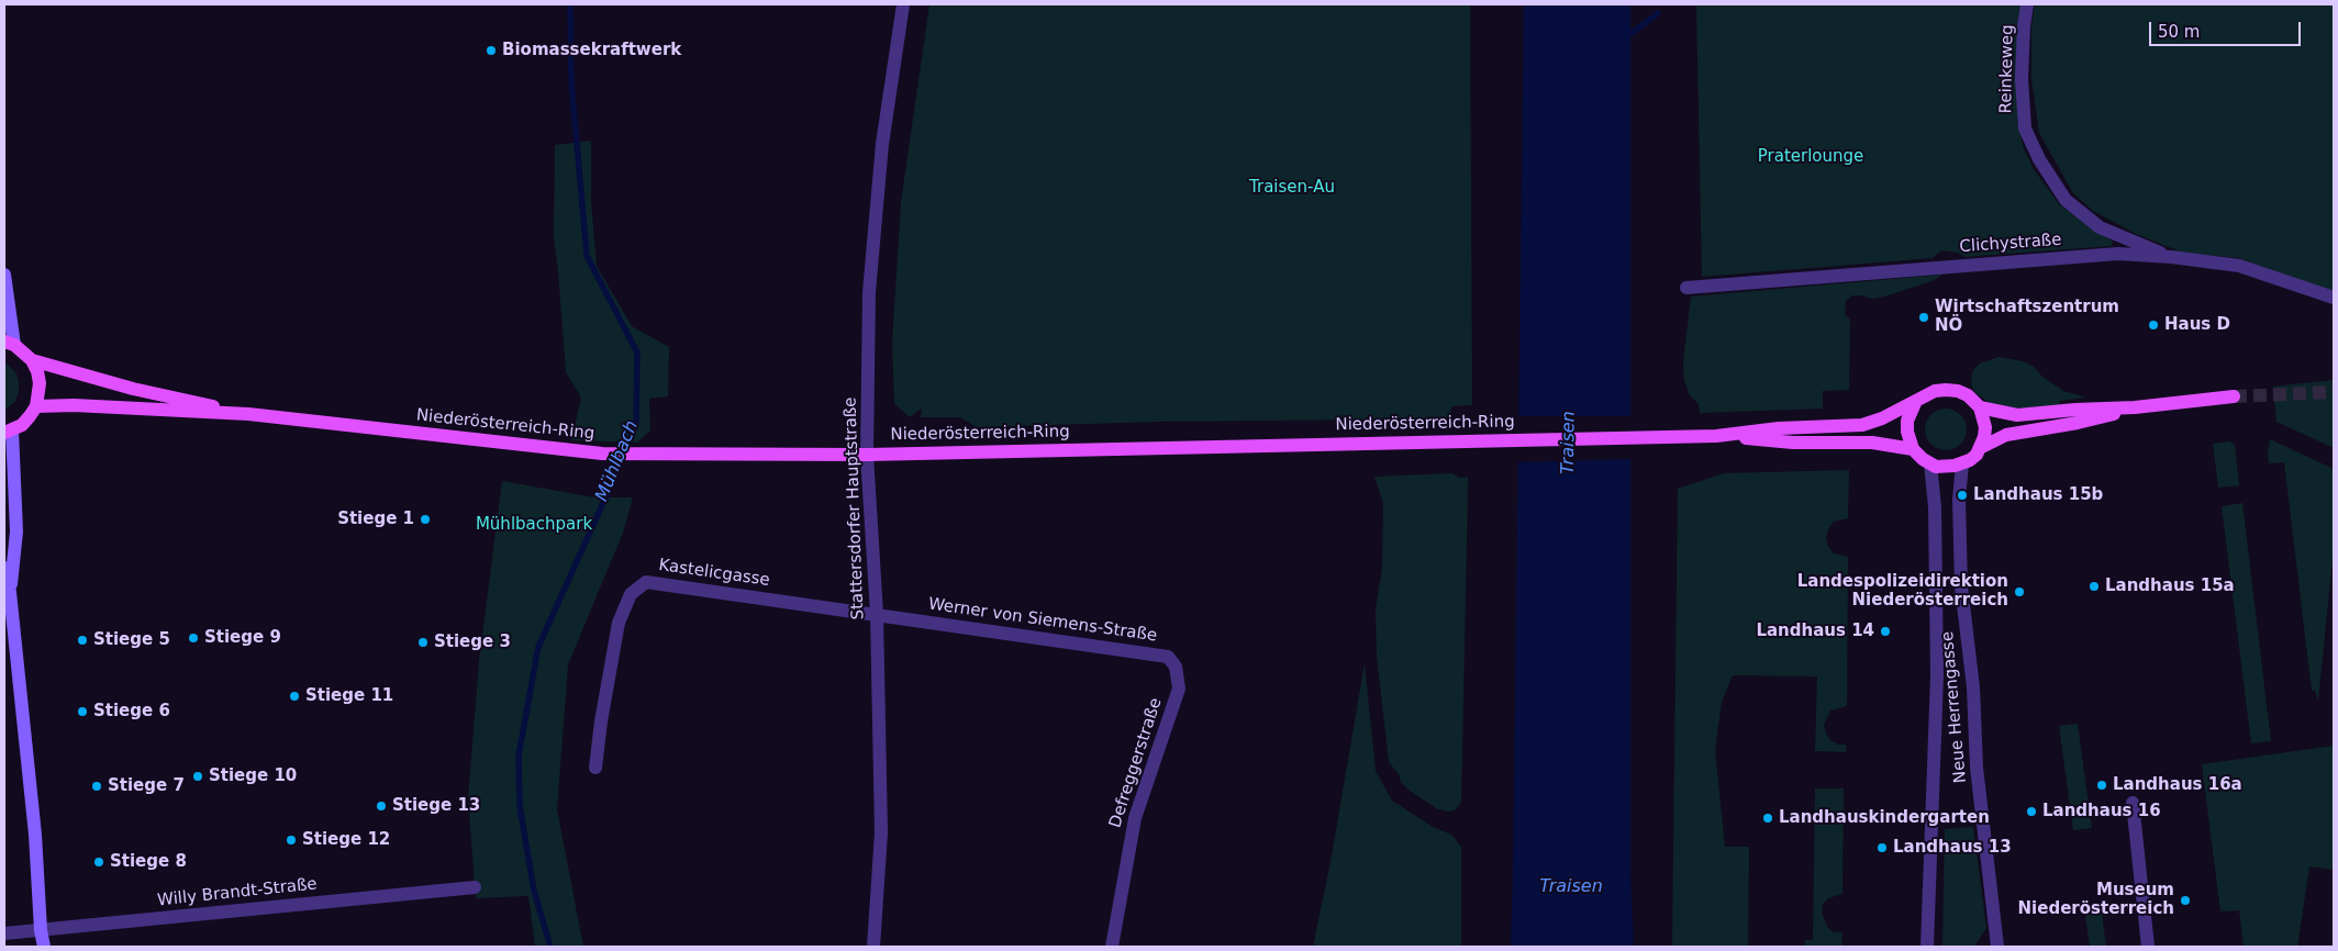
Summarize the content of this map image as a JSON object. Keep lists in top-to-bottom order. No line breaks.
{"streets":{"main road":["Niederösterreich-Ring"],"street":["Reinkeweg","Clichystraße","Stattersdorfer Hauptstraße","Kastelicgasse","Werner von Siemens-Straße","Neue Herrengasse","Defreggerstraße","Willy Brandt-Straße"]},"crossings":[["Reinkeweg","Clichystraße"],["Niederösterreich-Ring","Stattersdorfer Hauptstraße"],["Niederösterreich-Ring","Neue Herrengasse"],["Stattersdorfer Hauptstraße","Kastelicgasse"],["Stattersdorfer Hauptstraße","Werner von Siemens-Straße"],["Kastelicgasse","Werner von Siemens-Straße"],["Werner von Siemens-Straße","Defreggerstraße"]],"water":["Traisen","Mühlbach"],"parks":["Praterlounge","Traisen-Au","Mühlbachpark"],"places":["Biomassekraftwerk","Wirtschaftszentrum NÖ","Haus D","Landhaus 15b","Stiege 1","Landhaus 15a","Landespolizeidirektion Niederösterreich","Landhaus 14","Stiege 9","Stiege 5","Stiege 3","Stiege 11","Stiege 6","Stiege 10","Landhaus 16a","Stiege 7","Stiege 13","Landhaus 16","Landhauskindergarten","Stiege 12","Landhaus 13","Stiege 8","Museum Niederösterreich"],"scale_bar":"50 m"}
